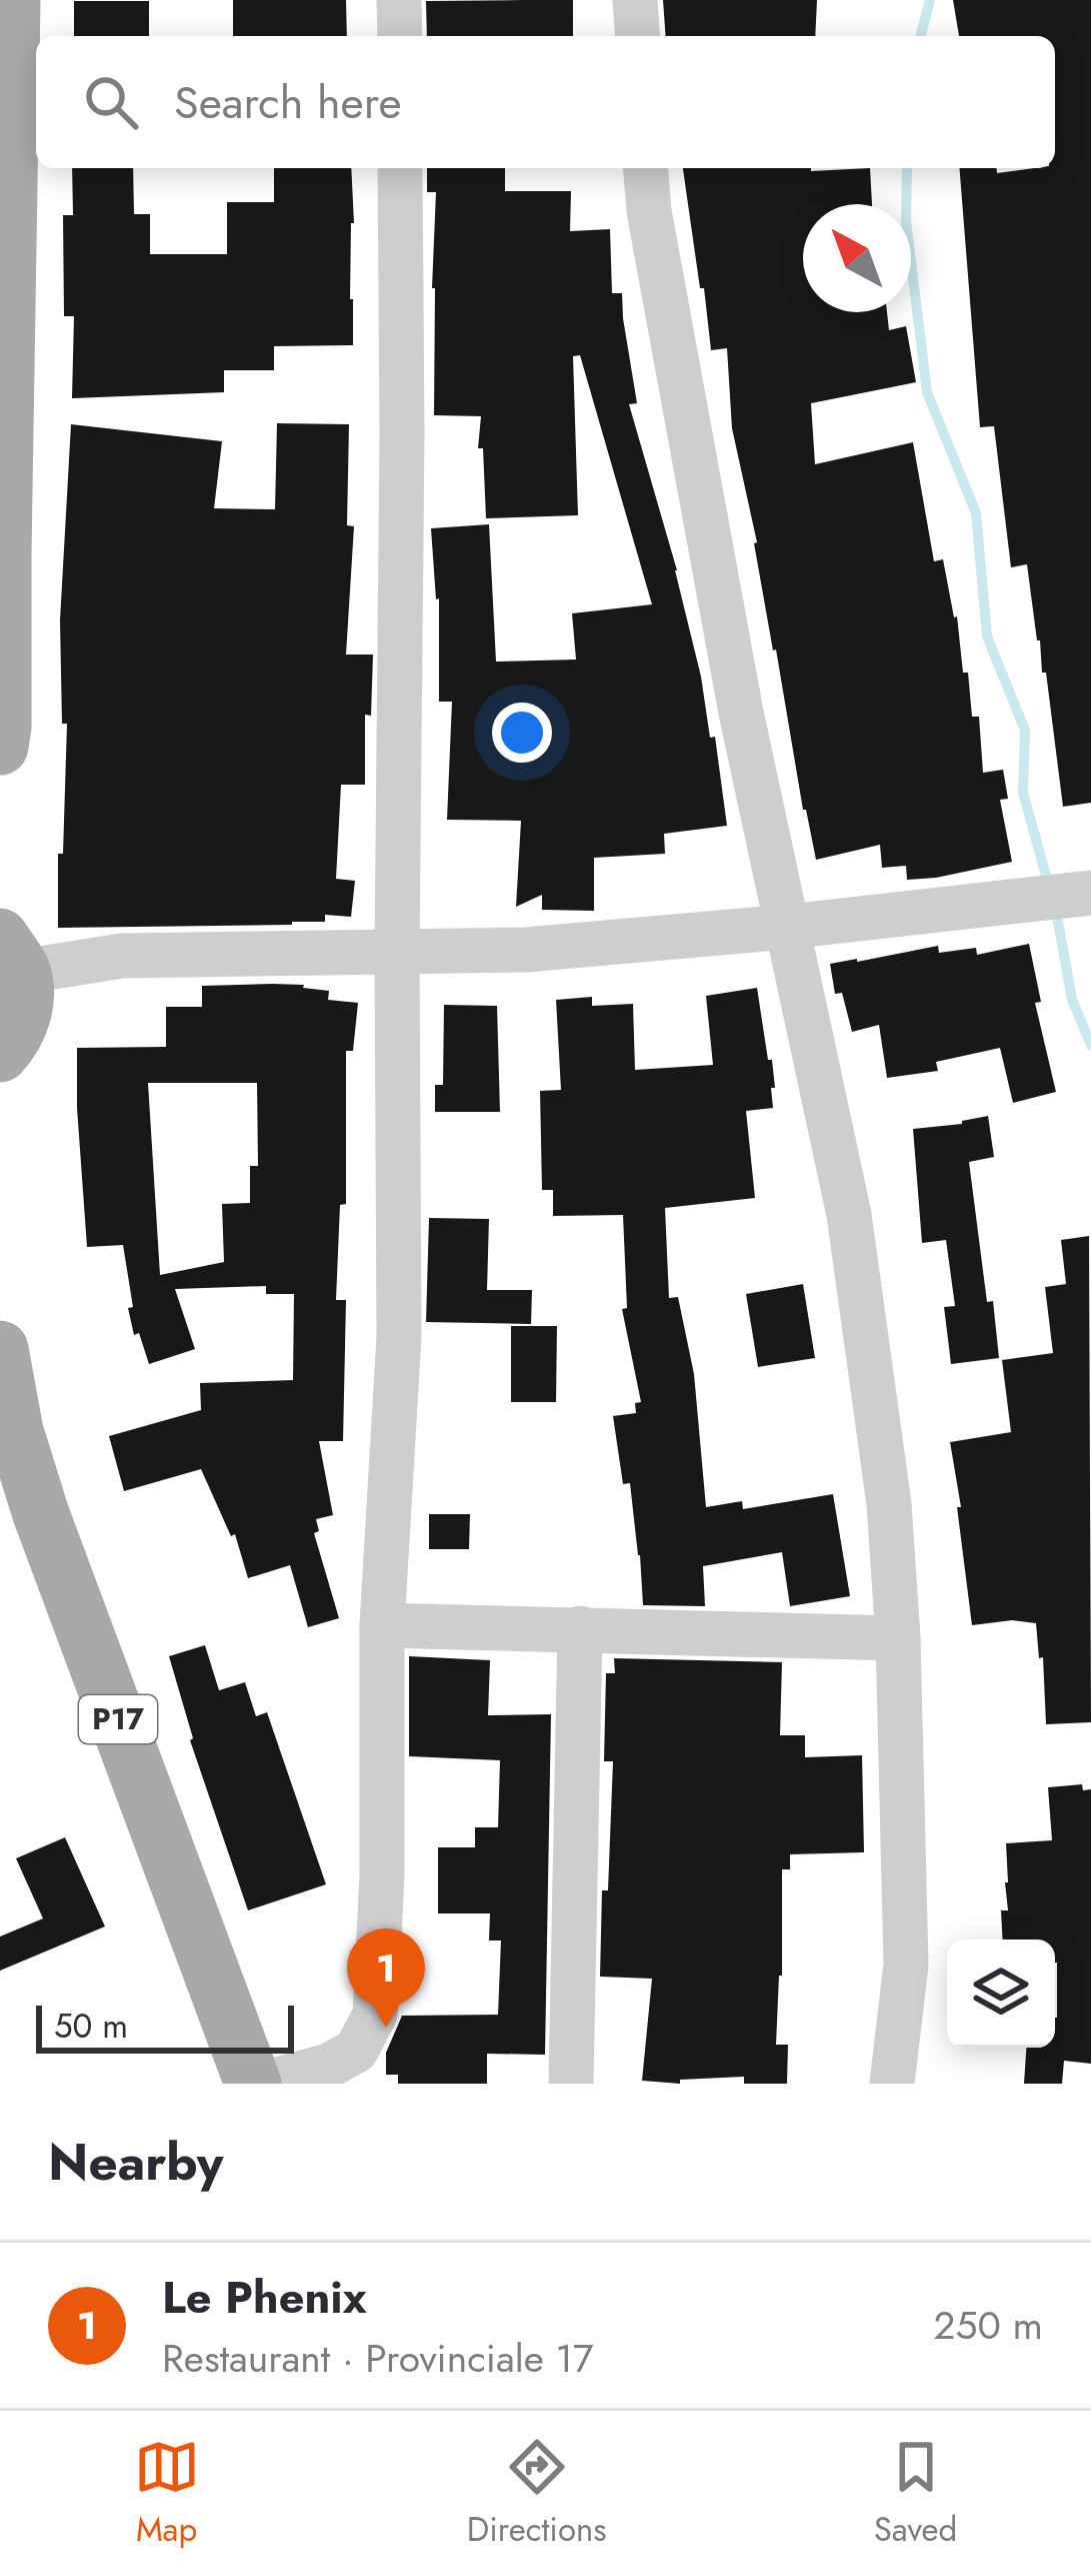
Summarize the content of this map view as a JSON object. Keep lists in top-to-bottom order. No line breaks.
{"streets":{"main road":["P17"]},"scale_bar":"50 m","north":"top left","page":{"search":"Search here","pins":"1","scale":"50 m","heading":"Nearby","list":[{"mark":"1","name":"Le Phenix","note":"Restaurant · Provinciale 17","value":"250 m"}],"nav":["Map","Directions","Saved"]}}
